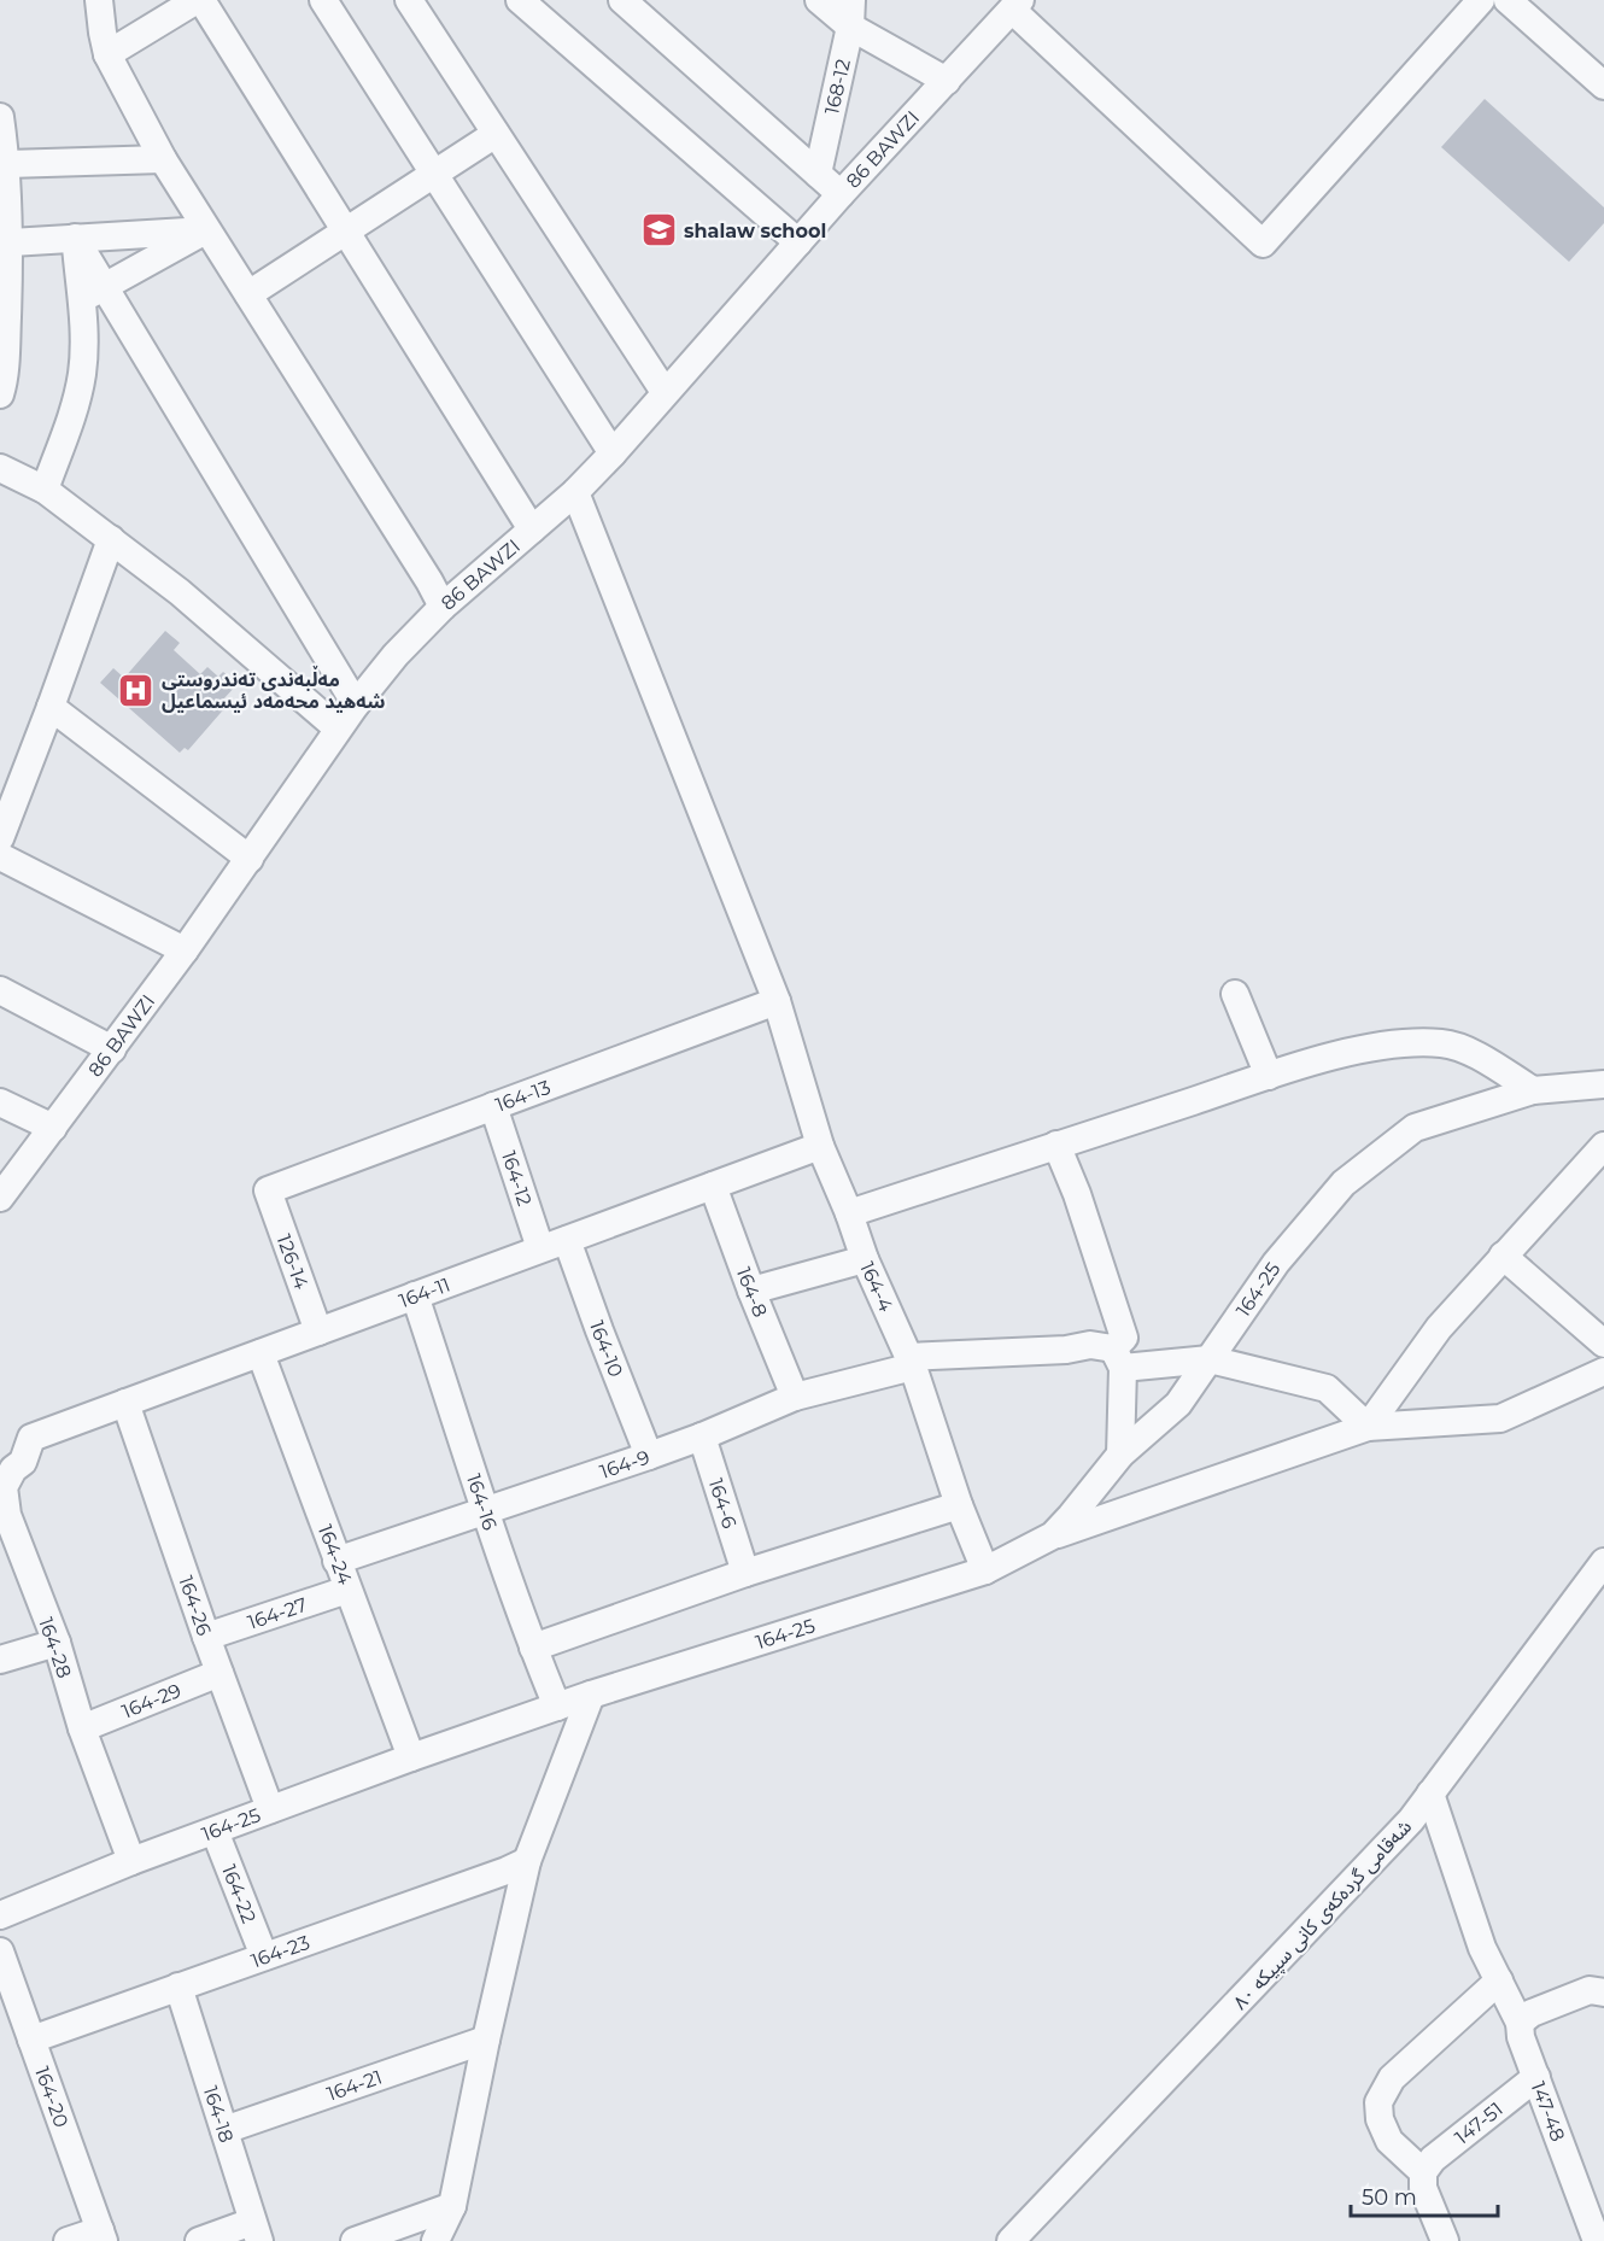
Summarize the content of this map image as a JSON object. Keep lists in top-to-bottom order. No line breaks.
{"streets":{"street":["168-12","86 BAWZI","164-13","164-12","126-14","164-4","164-25","164-11","164-8","164-10","164-9","164-16","164-6","164-24","164-26","164-27","164-28","164-29","164-22","شەقامی گردەکەی کانی سپیکە ٨٠","164-23","164-21","164-20","147-48","164-18","147-51"]},"crossings":[["86 BAWZI","164-4"],["164-13","164-12"],["164-13","126-14"],["164-13","164-4"],["164-12","164-11"],["126-14","164-11"],["164-4","164-25"],["164-4","164-11"],["164-4","164-9"],["164-25","164-9"],["164-25","164-16"],["164-25","164-24"],["164-25","164-26"],["164-25","164-28"],["164-25","164-22"],["164-11","164-8"],["164-11","164-10"],["164-11","164-16"],["164-11","164-24"],["164-11","164-26"],["164-11","164-28"],["164-8","164-9"],["164-10","164-9"],["164-9","164-16"],["164-9","164-6"],["164-9","164-24"],["164-24","164-27"],["164-26","164-27"],["164-26","164-29"],["164-28","164-29"],["164-22","164-23"],["شەقامی گردەکەی کانی سپیکە ٨٠","147-48"],["164-23","164-20"],["164-23","164-18"],["164-21","164-18"],["147-48","147-51"]],"places":{"school or university":["shalaw school"],"hospital":["مەڵبەندی تەندروستی شەهید محەمەد ئیسماعیل"]},"scale_bar":"50 m"}
